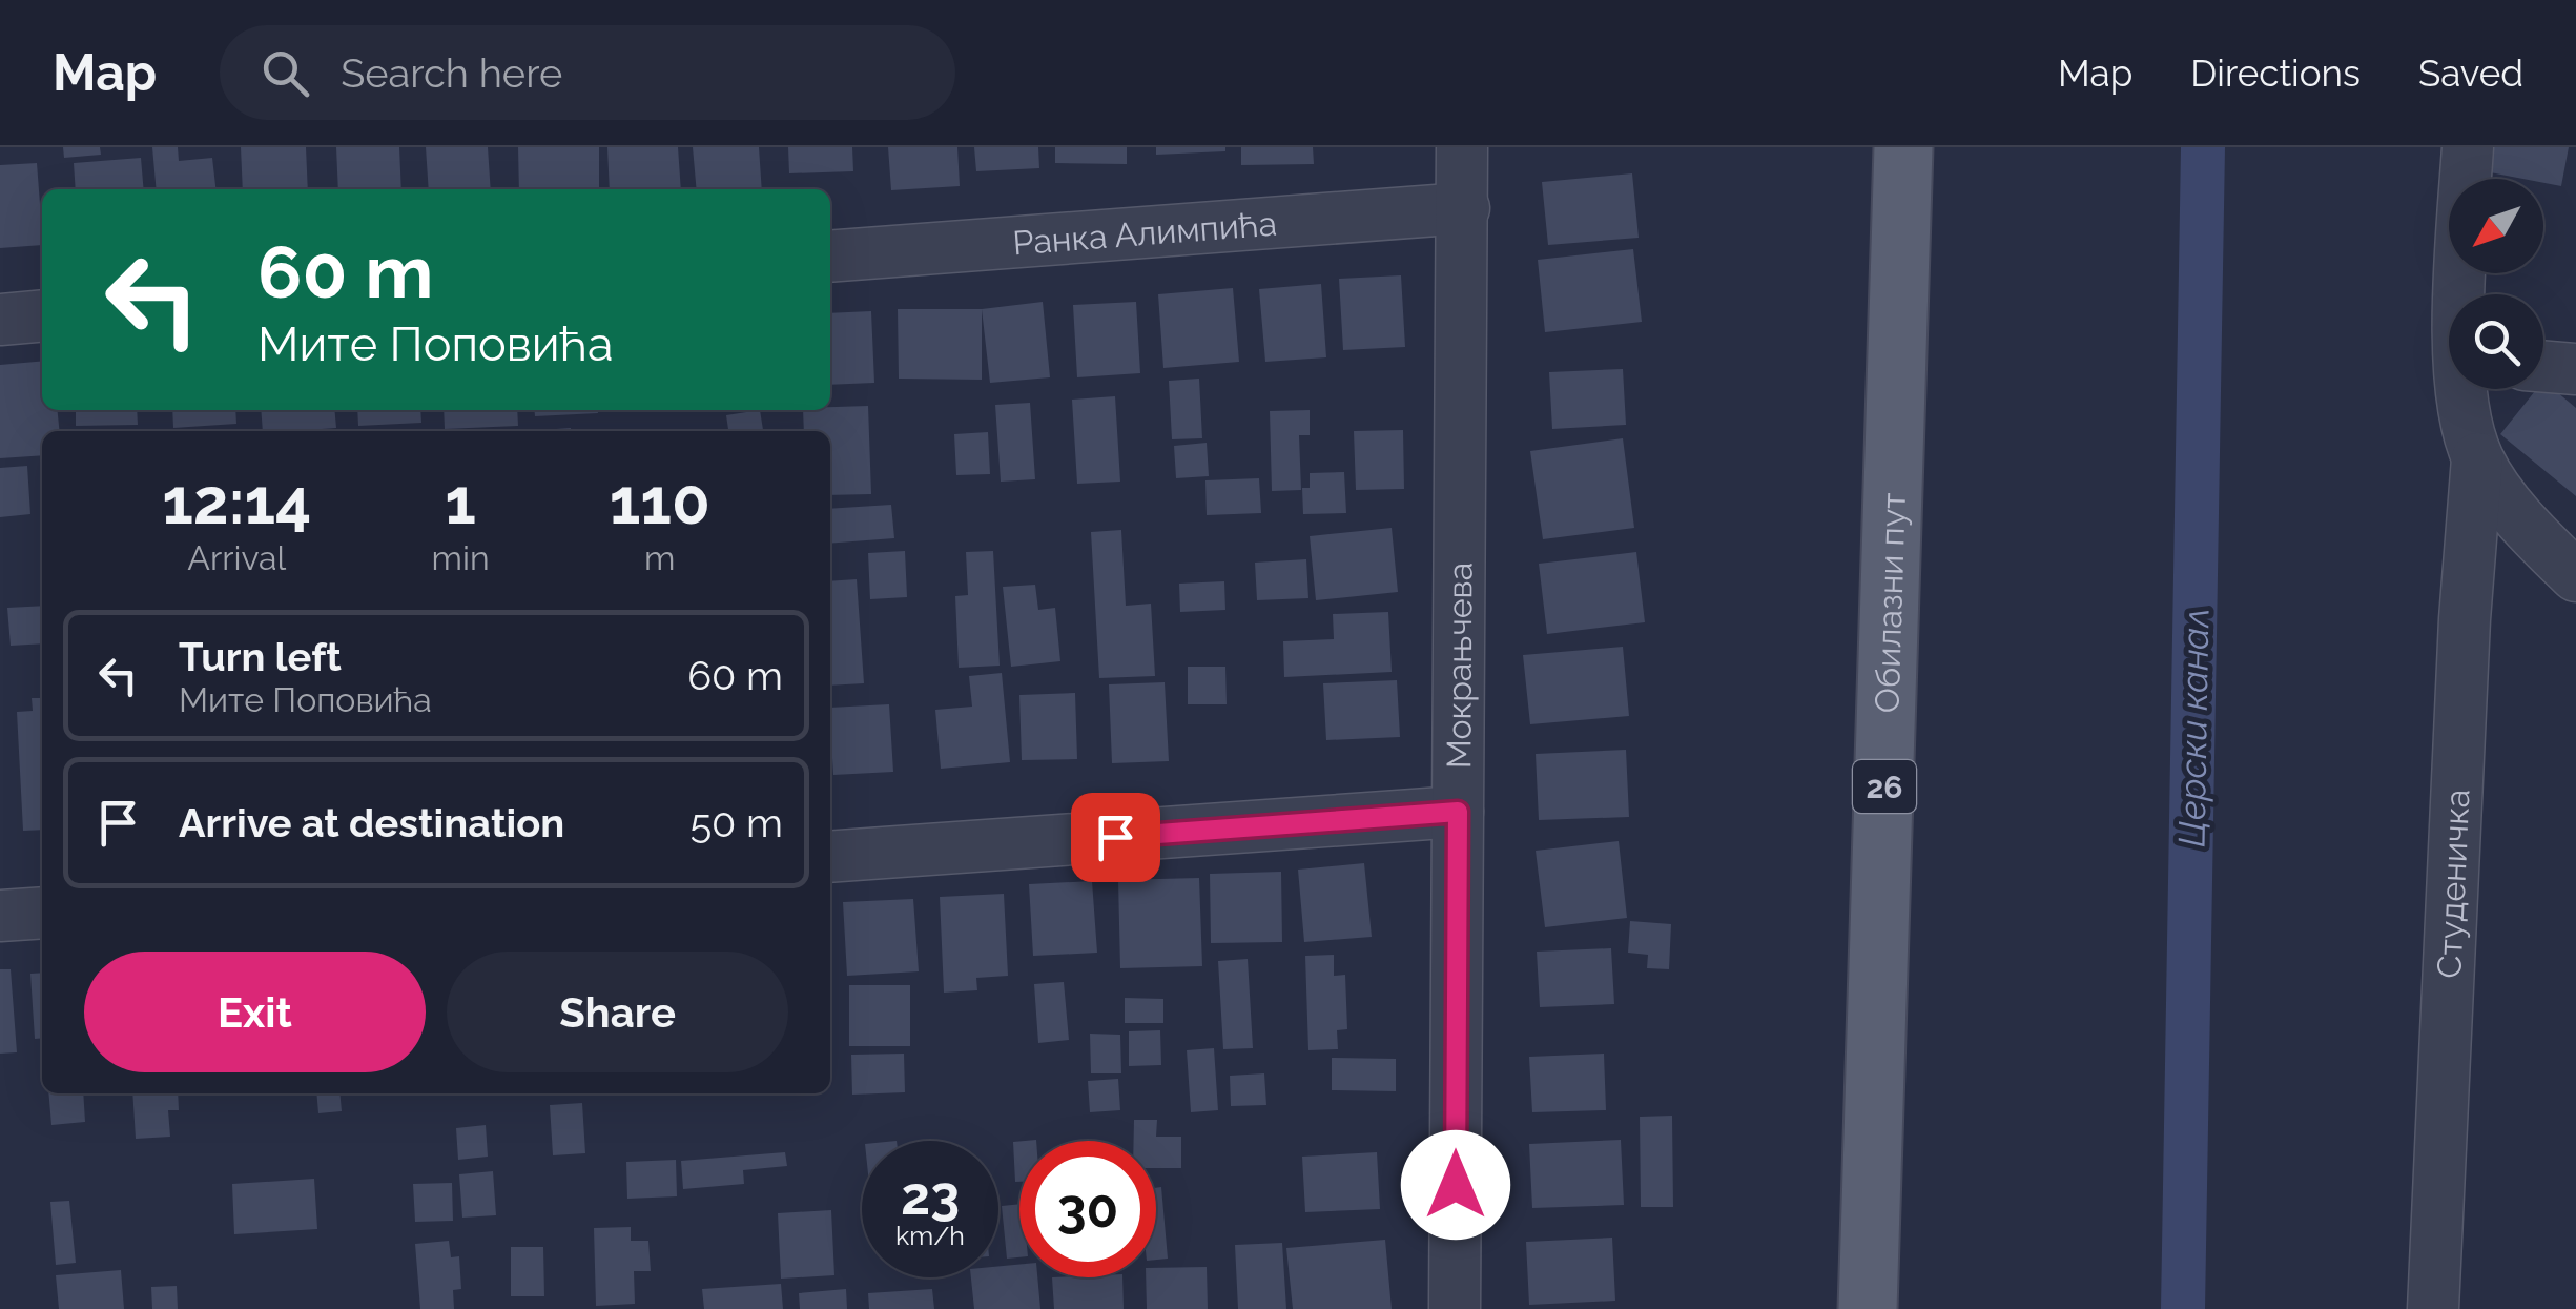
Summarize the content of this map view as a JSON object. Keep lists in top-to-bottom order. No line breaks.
{"streets":{"main road":["Обилазни пут","26"],"street":["Ранка Алимпића","Мокрањчева","Студеничка"]},"crossings":[["Ранка Алимпића","Мокрањчева"]],"water":["Церски канал"],"north":"bottom left","page":{"header":"Map","search":"Search here","nav":["Map","Directions","Saved"],"turn":["60 m","Мите Поповића"],"eta":["12:14","Arrival","1","min","110","m"],"list":[{"name":"Turn left","note":"Мите Поповића","value":"60 m"},{"name":"Arrive at destination","value":"50 m"}],"buttons":["Exit","Share"],"speed":"23 km/h","limit":"30"}}
